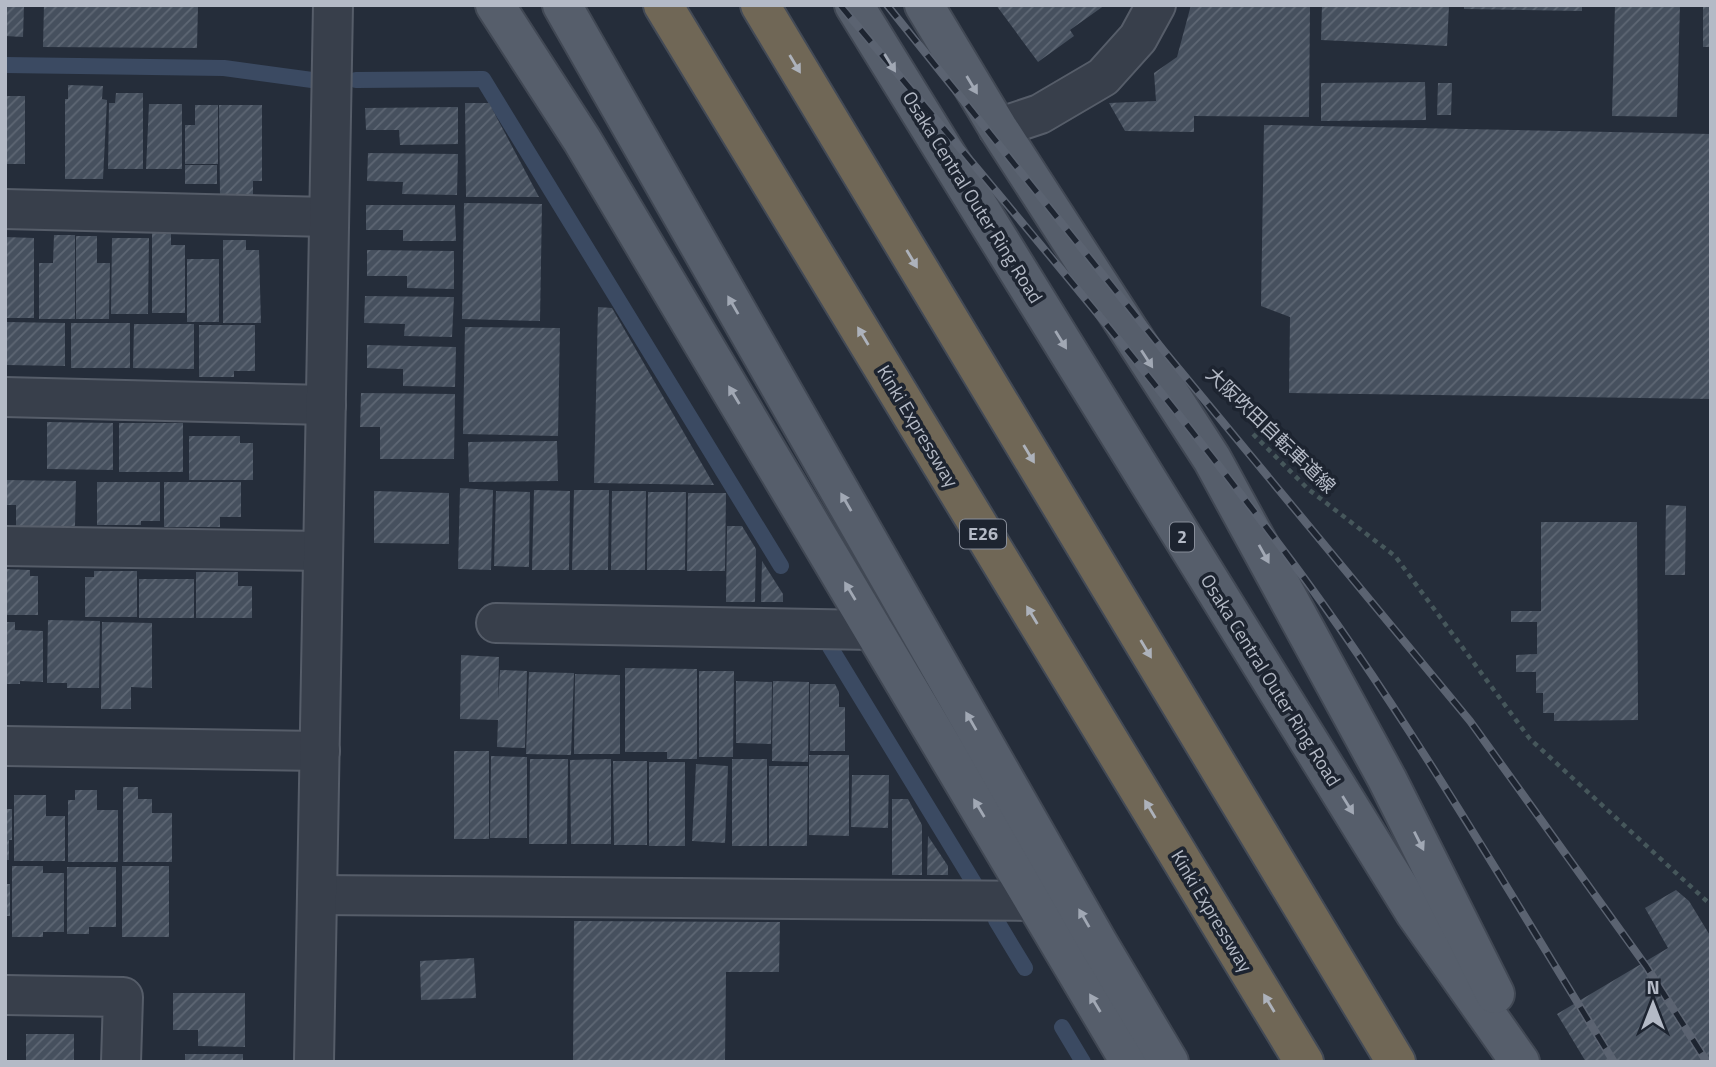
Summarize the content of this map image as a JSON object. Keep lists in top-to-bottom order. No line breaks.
{"streets":{"highway":["Kinki Expressway","E26"],"main road":["Osaka Central Outer Ring Road","2"],"path":["大阪吹田自転車道線"]},"north":"top"}
